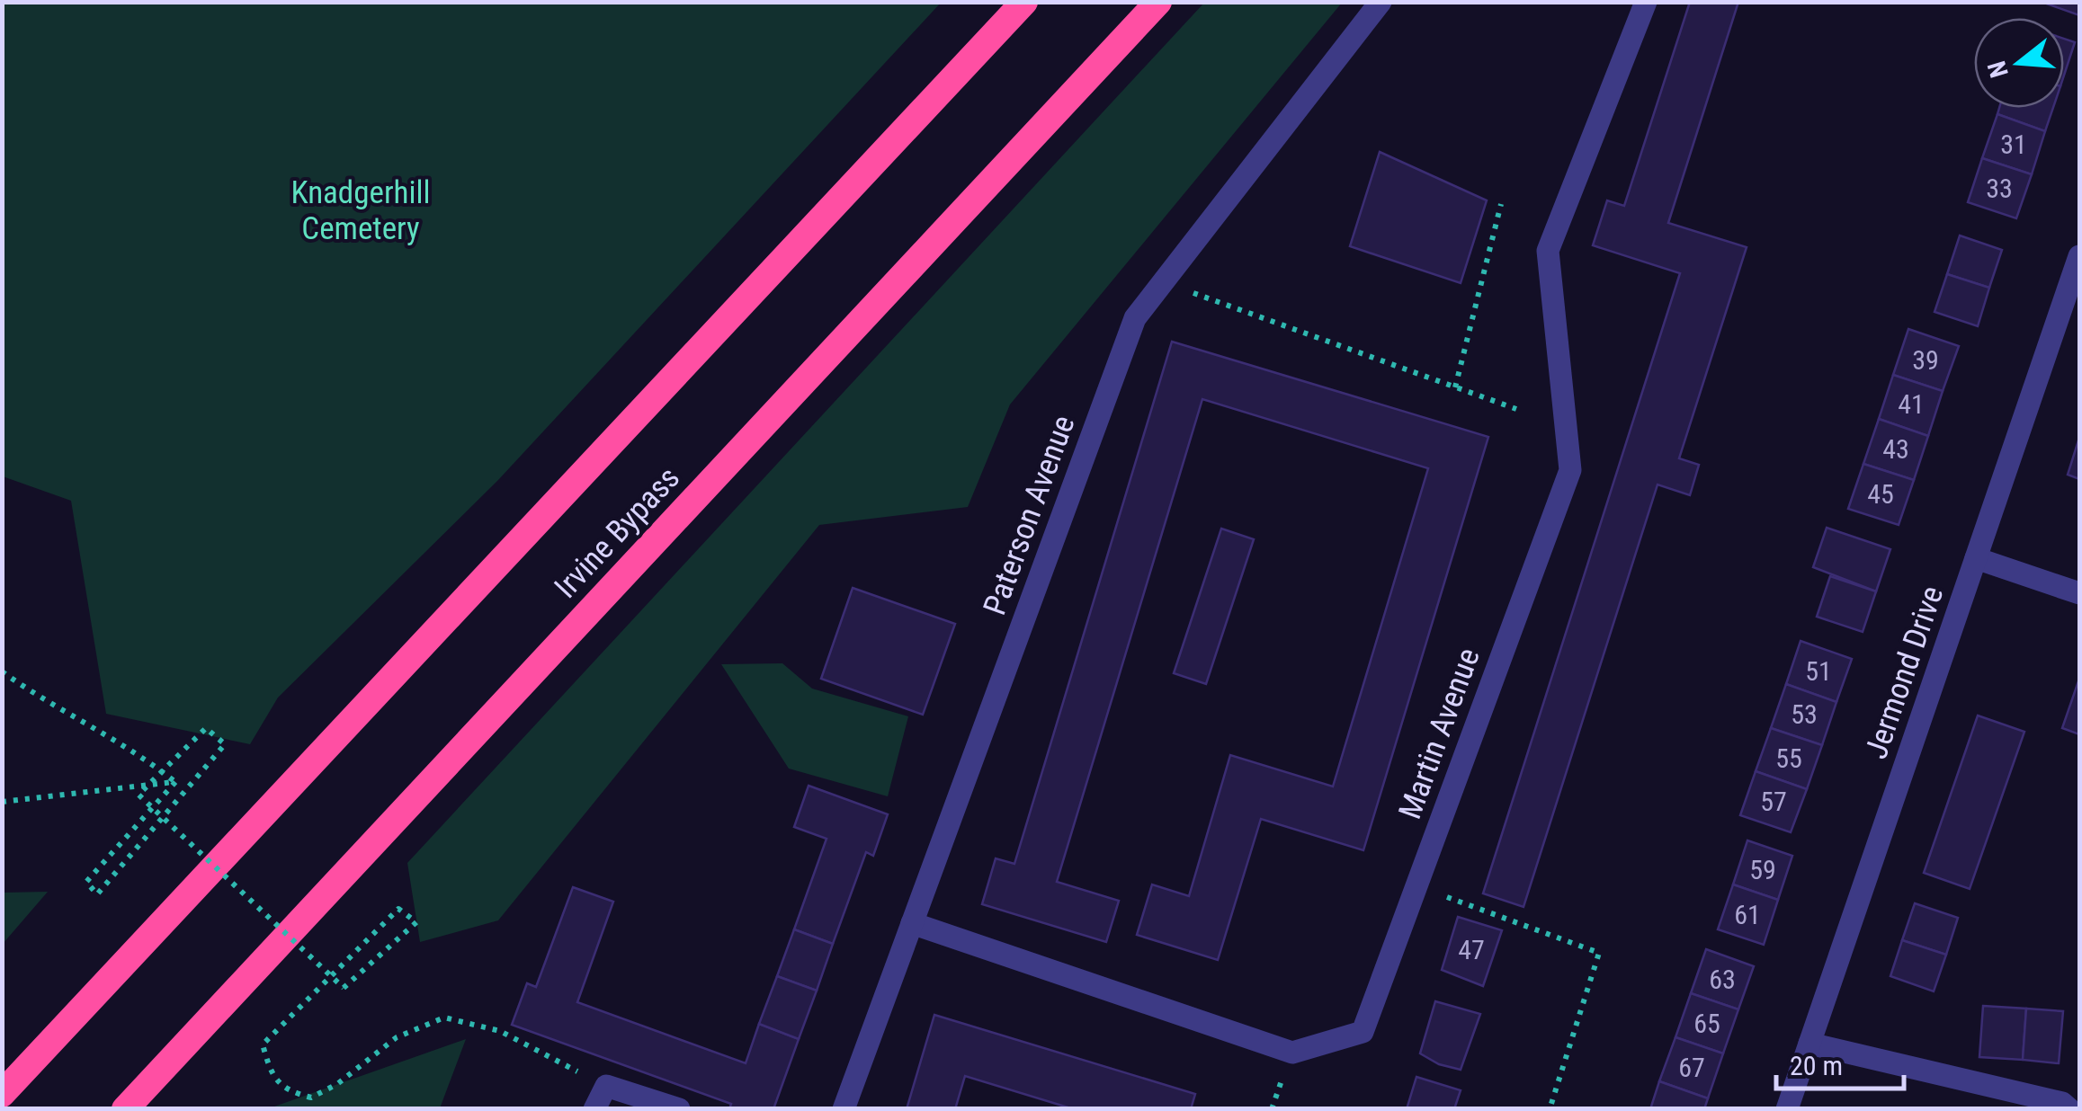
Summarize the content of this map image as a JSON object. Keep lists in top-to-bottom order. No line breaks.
{"streets":{"highway":["Irvine Bypass"],"street":["Paterson Avenue","Jermond Drive","Martin Avenue"]},"crossings":[["Paterson Avenue","Martin Avenue"]],"parks":["Knadgerhill Cemetery"],"house_numbers":["31","33","39","41","43","45","51","53","55","57","59","61","47","63","65","67"],"scale_bar":"20 m","north":"left"}
